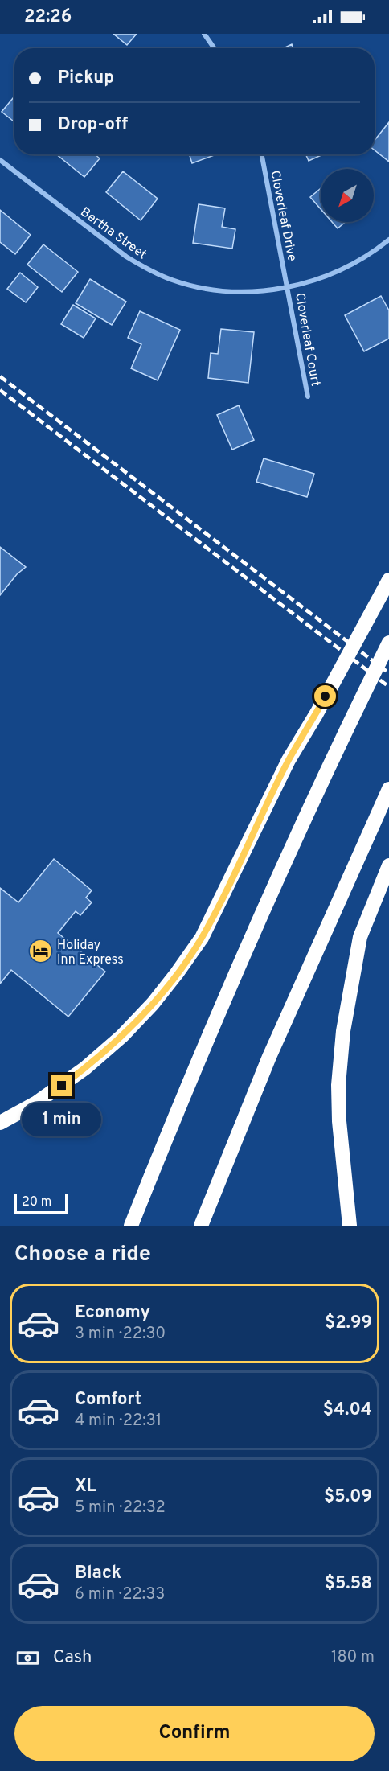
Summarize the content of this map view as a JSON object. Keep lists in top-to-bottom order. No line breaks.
{"streets":{"street":["Cloverleaf Drive","Bertha Street","Cloverleaf Court"]},"crossings":[["Cloverleaf Drive","Bertha Street"],["Cloverleaf Drive","Cloverleaf Court"],["Bertha Street","Cloverleaf Court"]],"places":{"hotel":["Holiday Inn Express"]},"scale_bar":"20 m","north":"bottom left","page":{"status":"22:26","banner":["Pickup","Drop-off"],"bubble":"1 min","scale":"20 m","heading":"Choose a ride","list":[{"name":"Economy","note":"3 min · 22:30","value":"$2.99"},{"name":"Comfort","note":"4 min · 22:31","value":"$4.04"},{"name":"XL","note":"5 min · 22:32","value":"$5.09"},{"name":"Black","note":"6 min · 22:33","value":"$5.58"}],"pay":["Cash","180 m"],"buttons":"Confirm"}}
